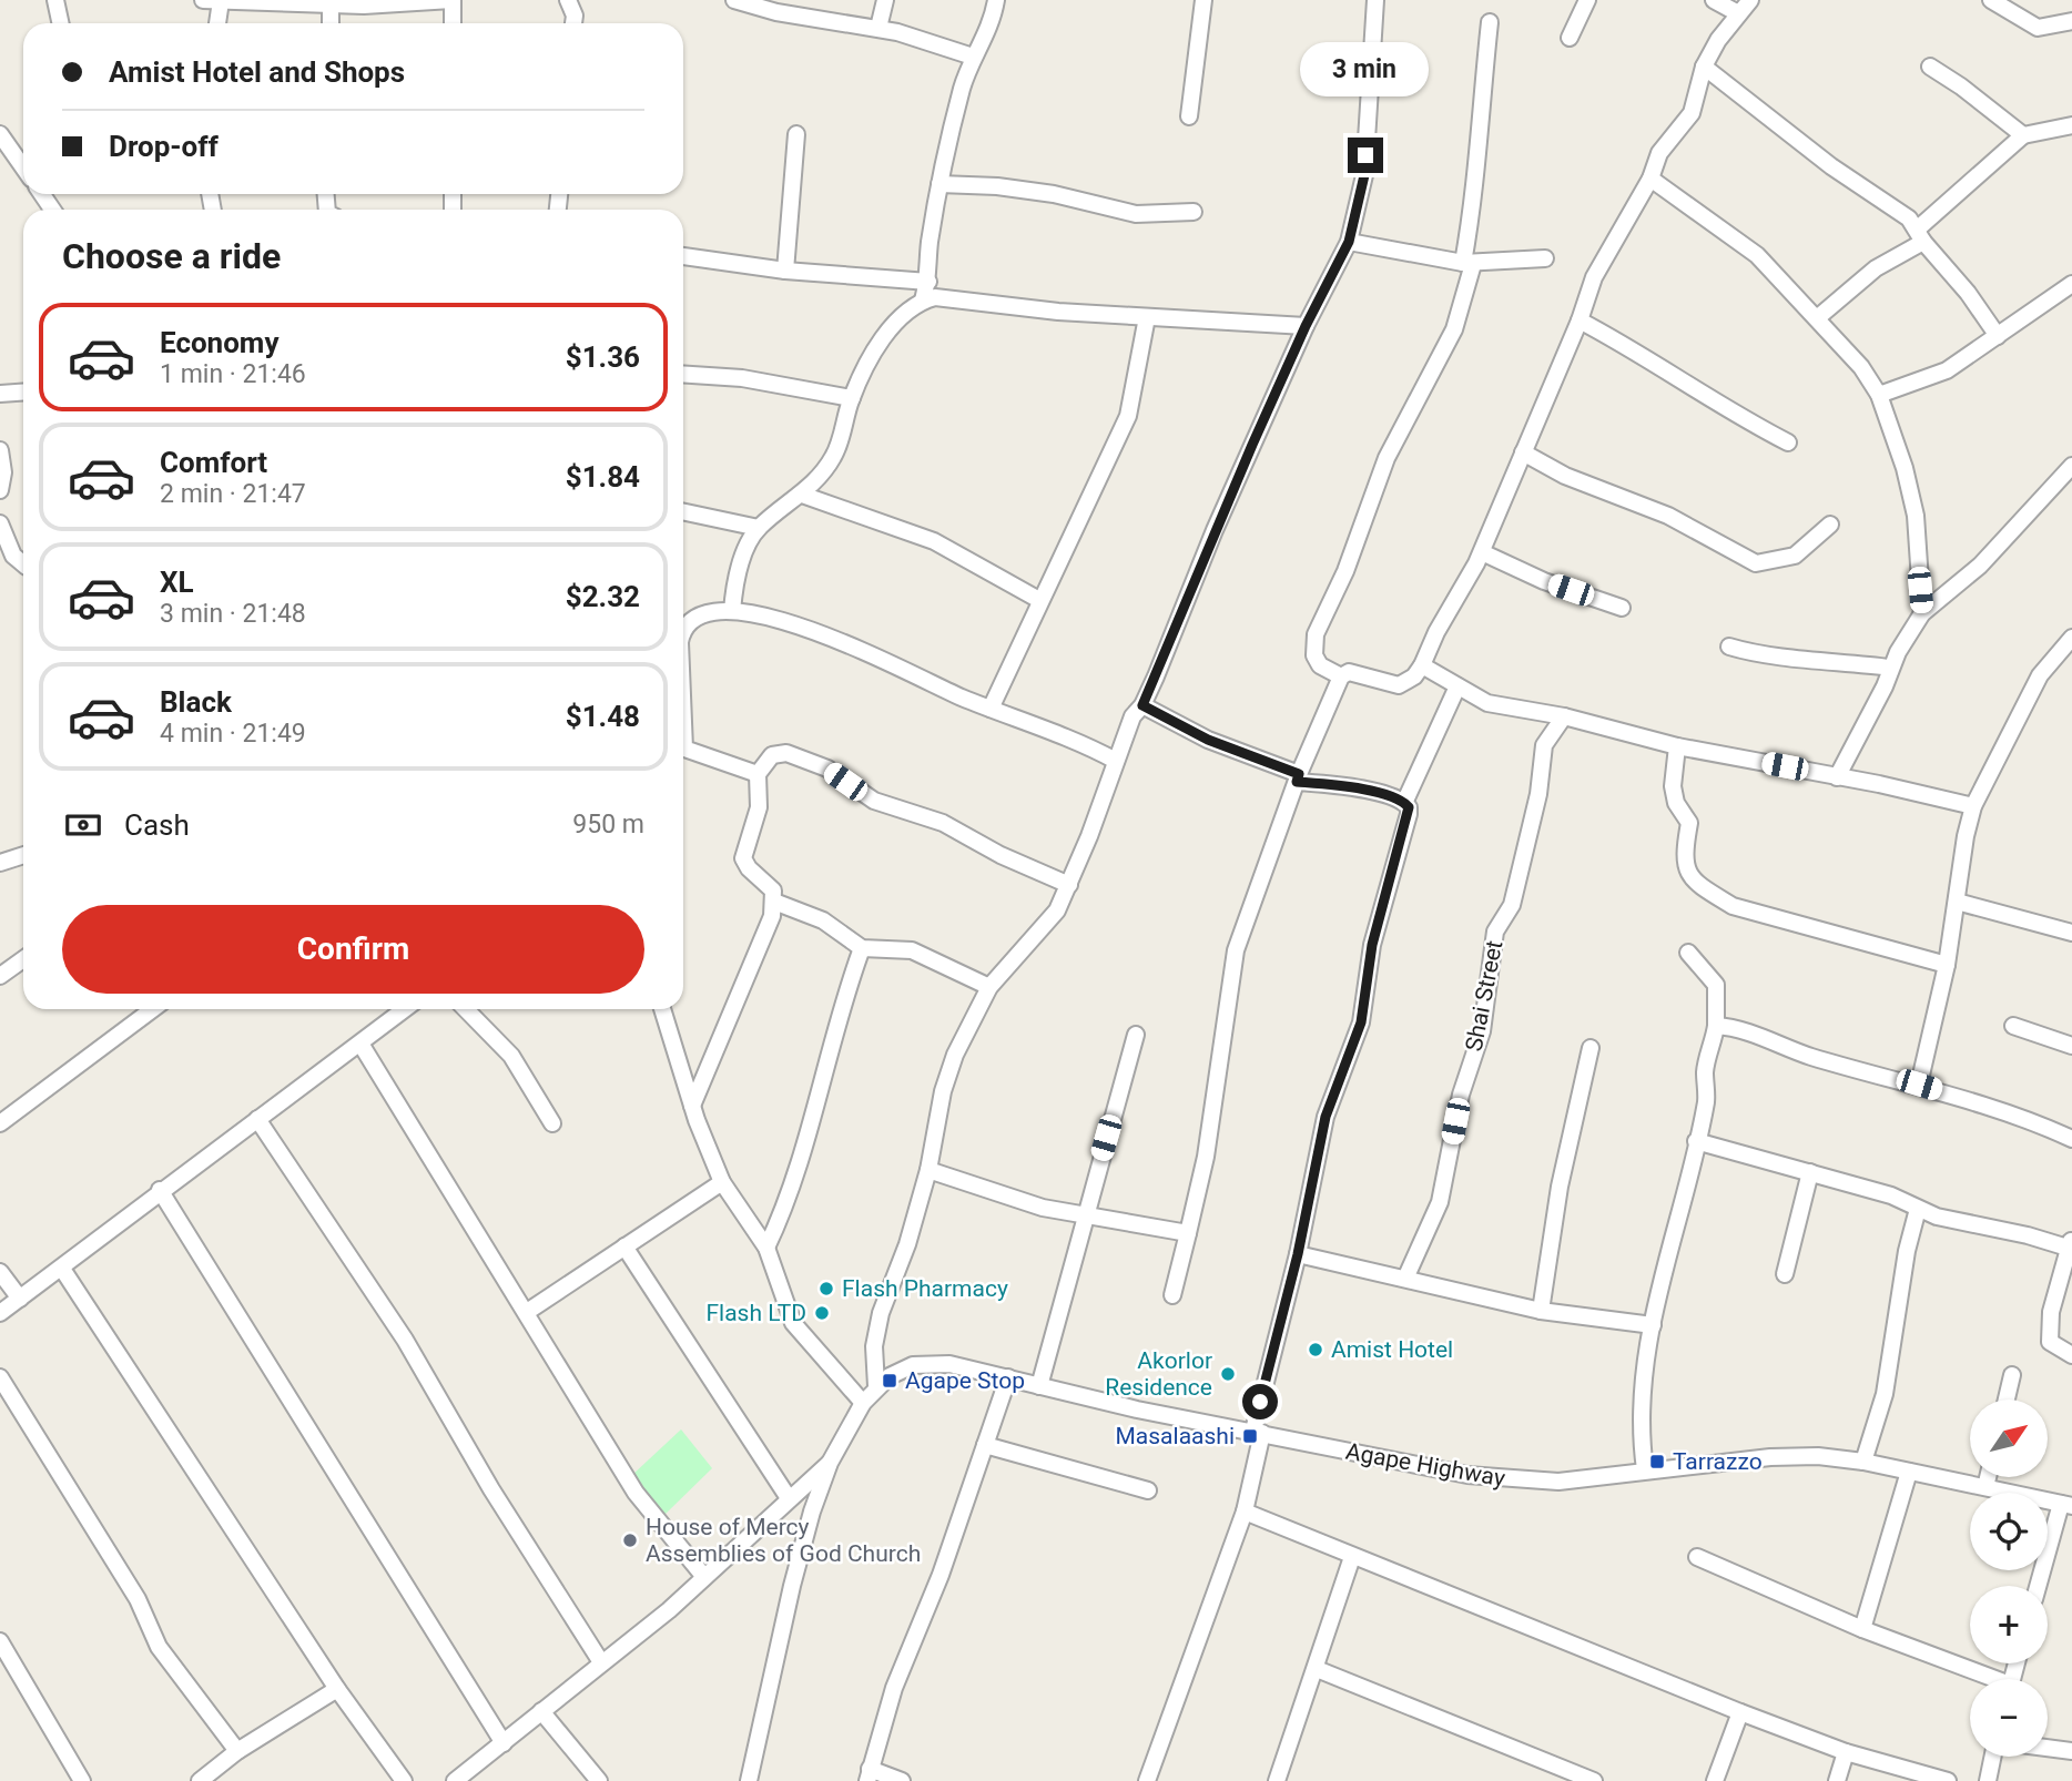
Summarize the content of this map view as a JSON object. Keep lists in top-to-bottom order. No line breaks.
{"streets":{"street":["Shai Street","Agape Highway"]},"places":{"other":["Flash Pharmacy","Flash LTD","Amist Hotel","Akorlor Residence","House of Mercy Assemblies of God Church"],"transit":["Agape Stop","Masalaashi","Tarrazzo"]},"north":"top right","page":{"banner":["Amist Hotel and Shops","Drop-off"],"bubble":"3 min","heading":"Choose a ride","list":[{"name":"Economy","note":"1 min · 21:46","value":"$1.36"},{"name":"Comfort","note":"2 min · 21:47","value":"$1.84"},{"name":"XL","note":"3 min · 21:48","value":"$2.32"},{"name":"Black","note":"4 min · 21:49","value":"$1.48"}],"pay":["Cash","950 m"],"buttons":"Confirm","map_buttons":["+","−"]}}
